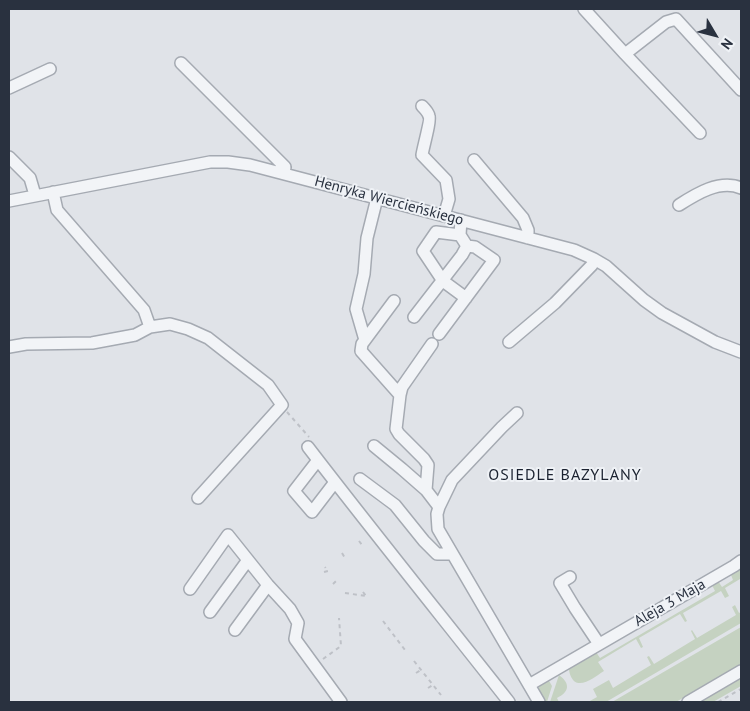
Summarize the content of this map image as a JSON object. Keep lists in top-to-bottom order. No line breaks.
{"streets":{"street":["Henryka Wiercieńskiego","Aleja 3 Maja"]},"districts":["OSIEDLE BAZYLANY"],"north":"bottom right"}
